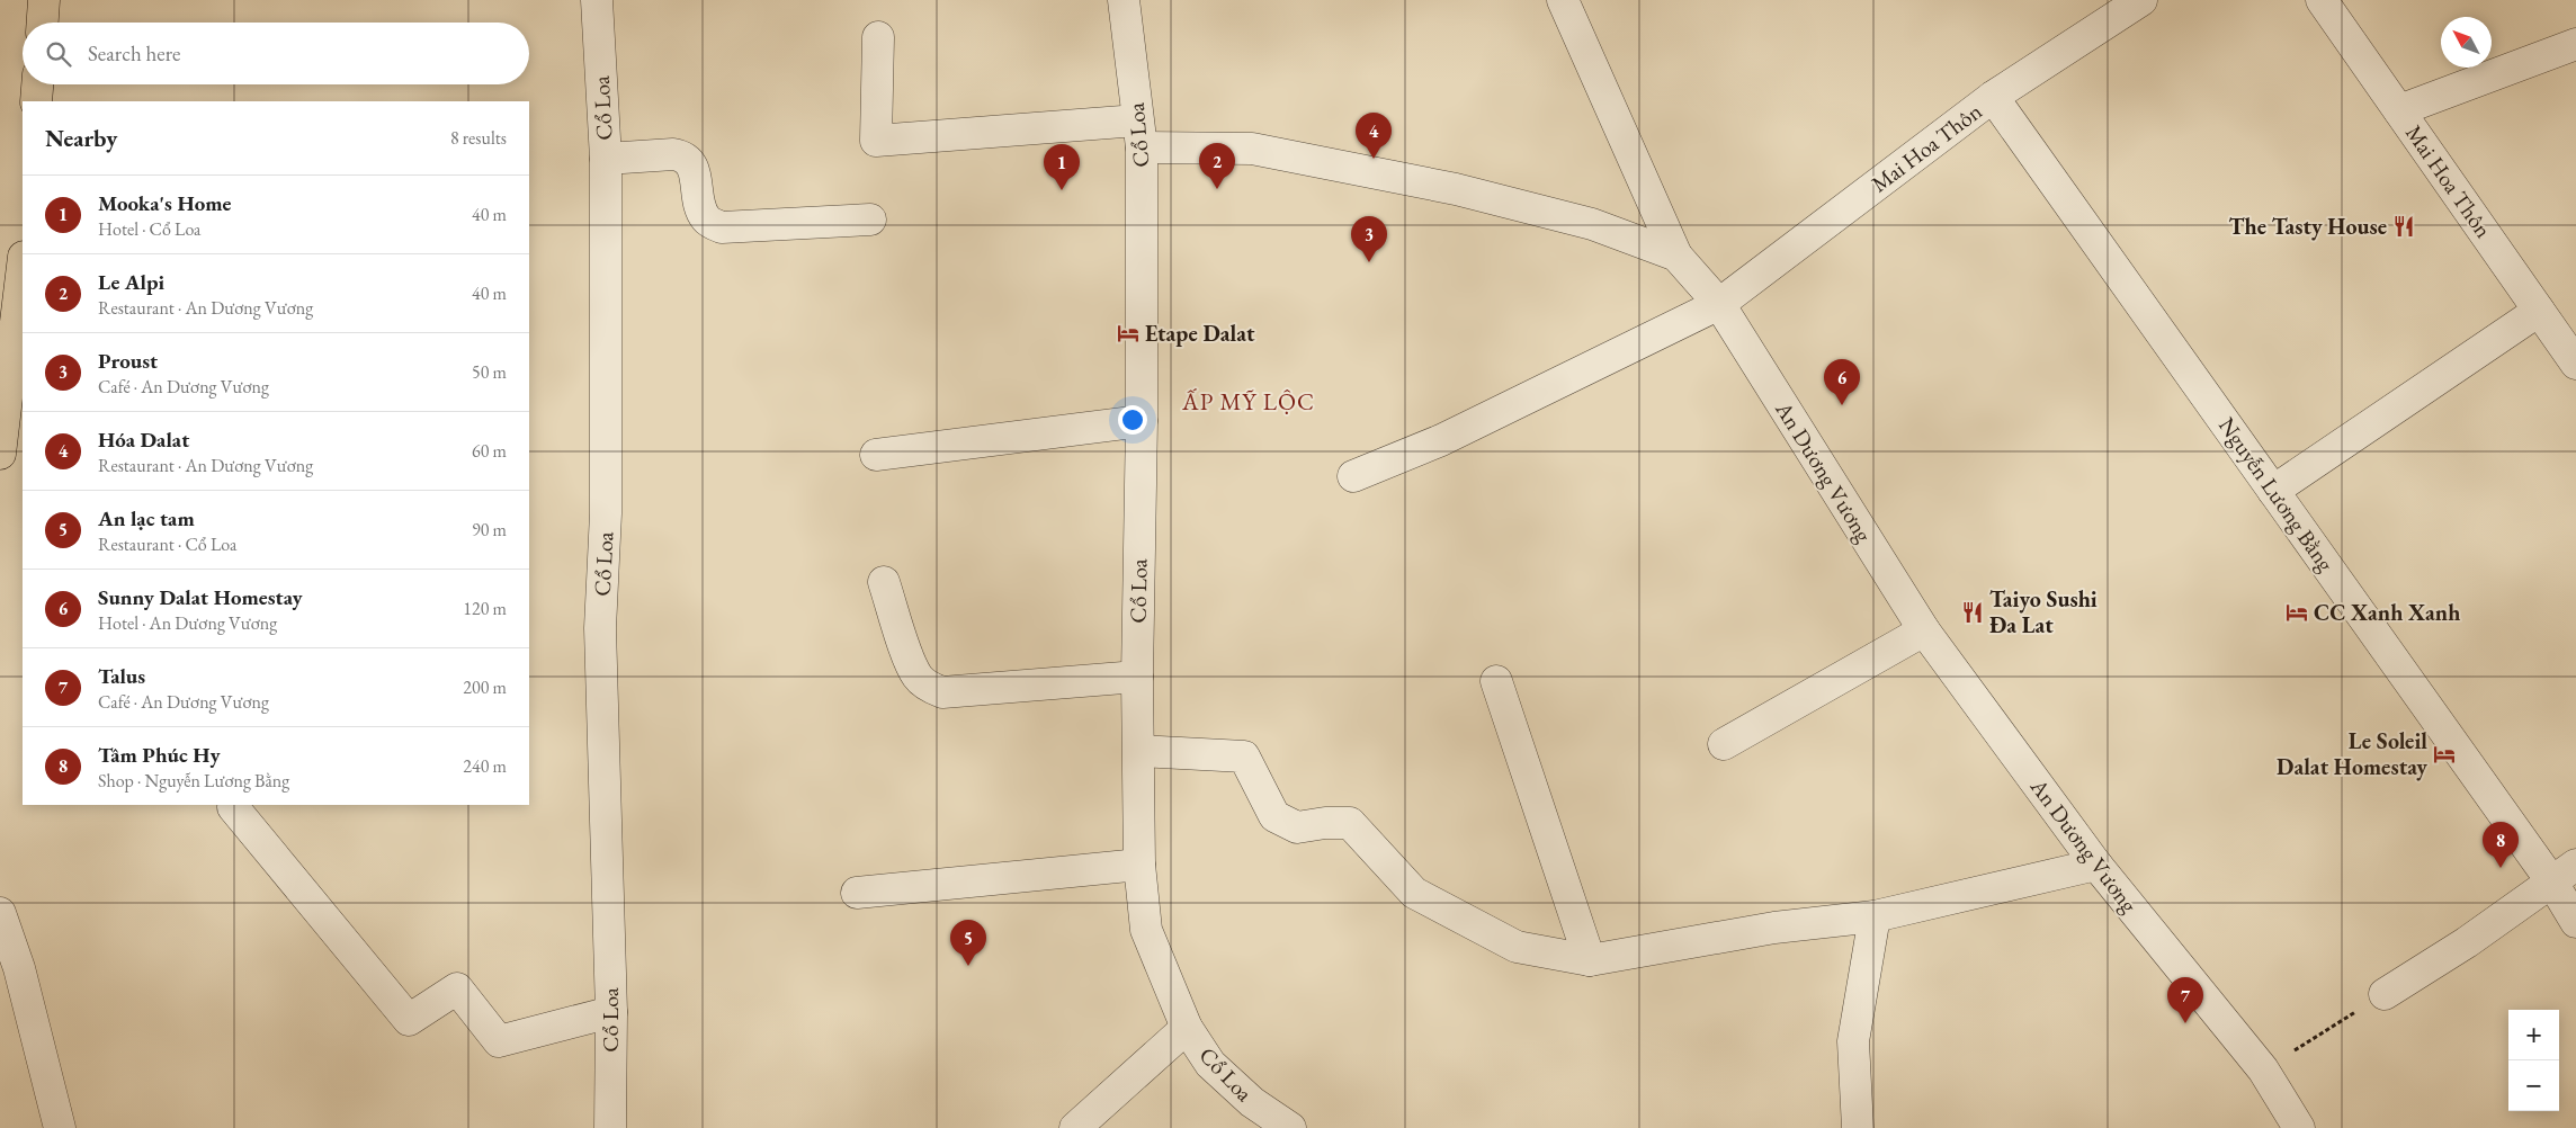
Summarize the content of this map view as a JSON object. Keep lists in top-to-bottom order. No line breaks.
{"streets":{"street":["Cổ Loa","Mai Hoa Thôn","An Dương Vương","Nguyễn Lương Bằng"]},"crossings":[["Cổ Loa","An Dương Vương"],["Mai Hoa Thôn","An Dương Vương"],["Mai Hoa Thôn","Nguyễn Lương Bằng"]],"districts":["ẤP MỸ LỘC"],"places":{"restaurant":["The Tasty House","Taiyo Sushi Đa Lat"],"hotel":["Etape Dalat","CC Xanh Xanh","Le Soleil Dalat Homestay"]},"north":"top left","page":{"search":"Search here","heading":["Nearby","8 results"],"pins":["4","2","1","3","6","8","5","7"],"list":[{"mark":"1","name":"Mooka's Home","note":"Hotel · Cổ Loa","value":"40 m"},{"mark":"2","name":"Le Alpi","note":"Restaurant · An Dương Vương","value":"40 m"},{"mark":"3","name":"Proust","note":"Café · An Dương Vương","value":"50 m"},{"mark":"4","name":"Hóa Dalat","note":"Restaurant · An Dương Vương","value":"60 m"},{"mark":"5","name":"An lạc tam","note":"Restaurant · Cổ Loa","value":"90 m"},{"mark":"6","name":"Sunny Dalat Homestay","note":"Hotel · An Dương Vương","value":"120 m"},{"mark":"7","name":"Talus","note":"Café · An Dương Vương","value":"200 m"},{"mark":"8","name":"Tâm Phúc Hy","note":"Shop · Nguyễn Lương Bằng","value":"240 m"}],"map_buttons":["+","−"]}}
